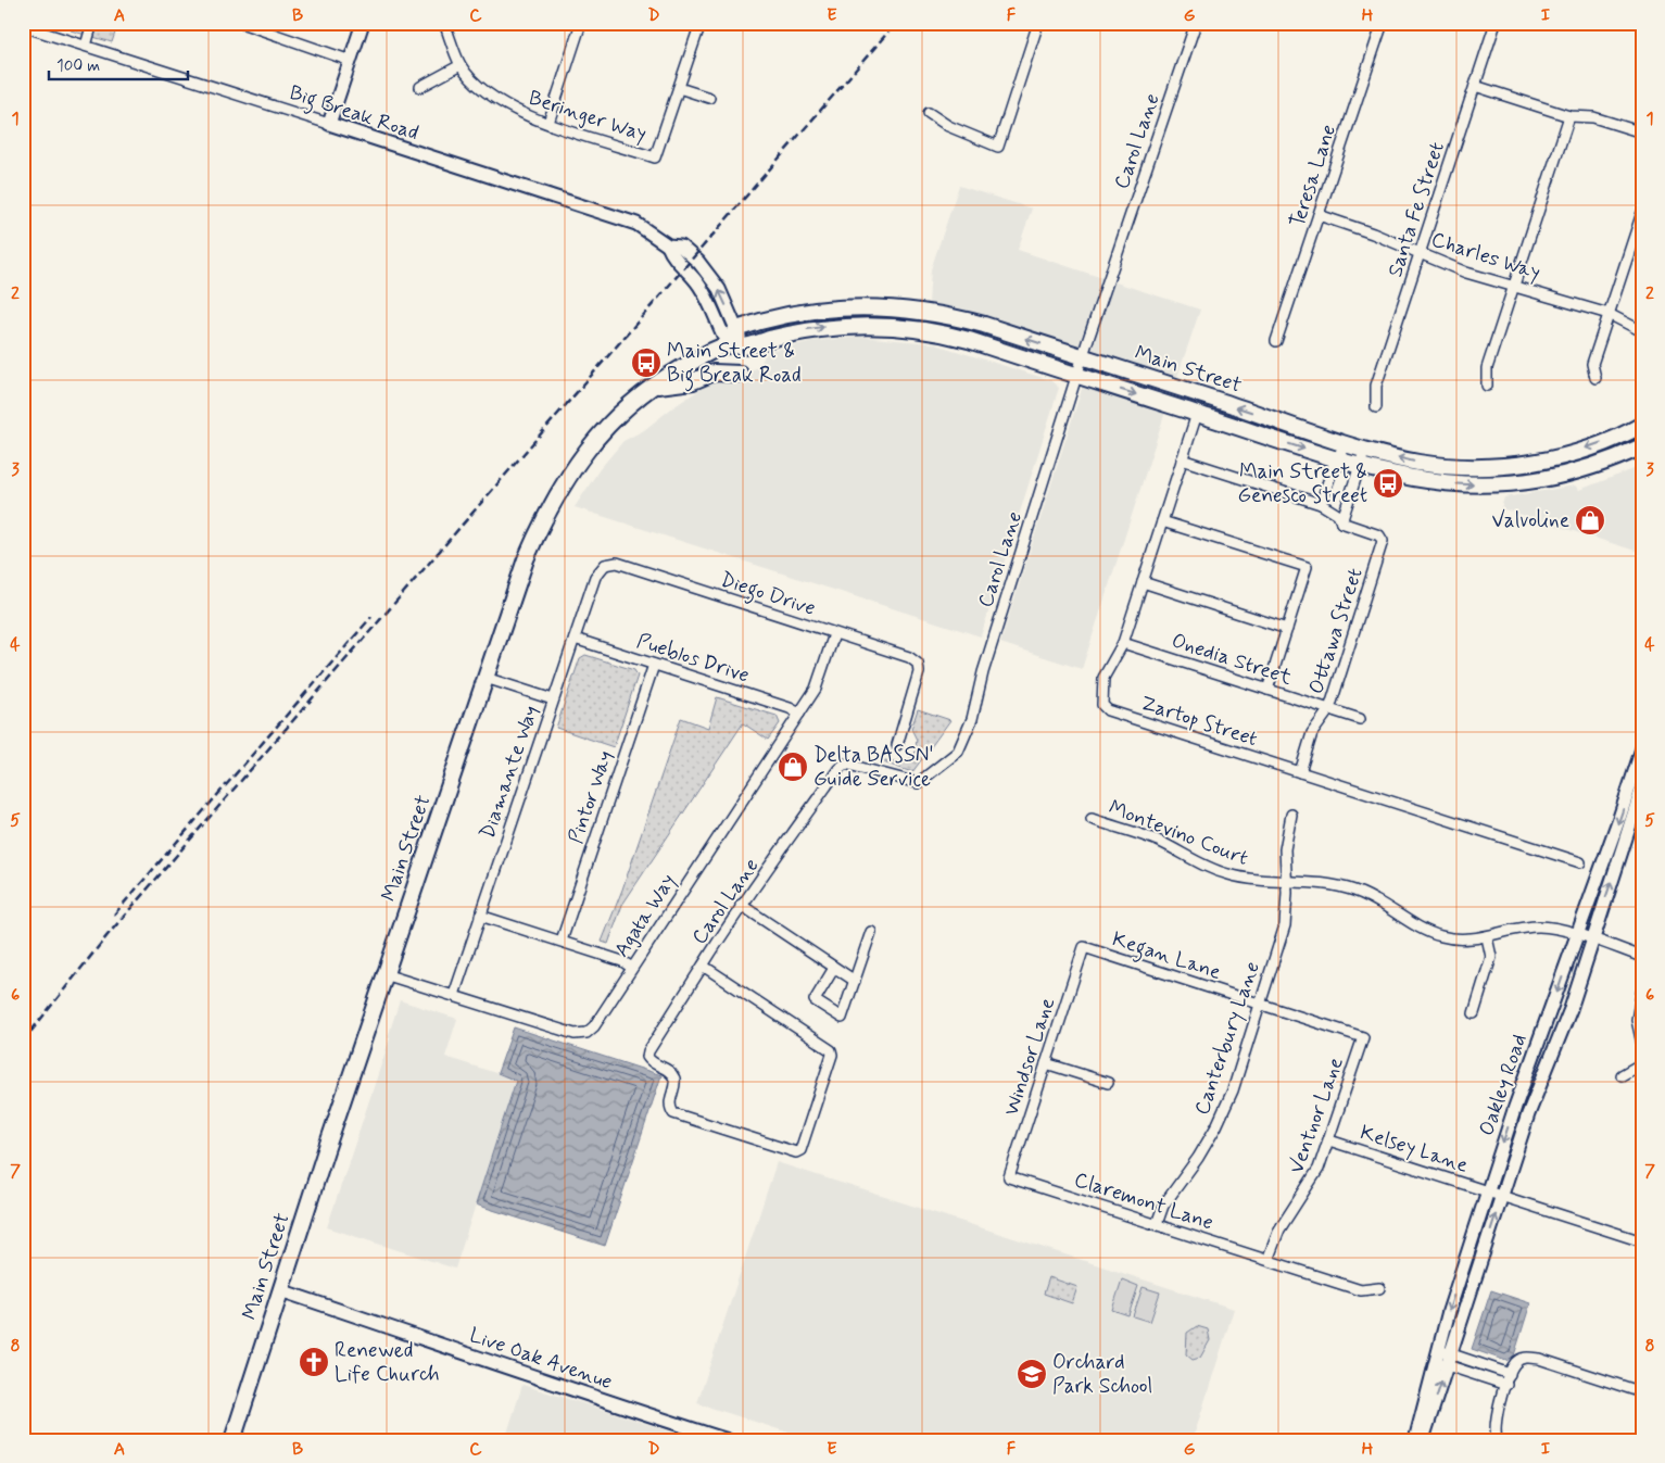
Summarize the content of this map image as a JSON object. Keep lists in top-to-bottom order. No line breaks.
{"streets":{"main road":["Main Street"],"street":["Big Break Road","Beringer Way","Carol Lane","Teresa Lane","Santa Fe Street","Charles Way","Diego Drive","Ottawa Street","Pueblos Drive","Onedia Street","Zartop Street","Diamante Way","Pintor Way","Montevino Court","Agata Way","Kegan Lane","Canterbury Lane","Windsor Lane","Oakley Road","Ventnor Lane","Kelsey Lane","Claremont Lane","Live Oak Avenue"]},"crossings":[["Big Break Road","Main Street"],["Carol Lane","Main Street"],["Teresa Lane","Charles Way"],["Santa Fe Street","Charles Way"],["Main Street","Zartop Street"],["Main Street","Agata Way"],["Main Street","Live Oak Avenue"],["Diego Drive","Diamante Way"],["Diego Drive","Agata Way"],["Ottawa Street","Onedia Street"],["Ottawa Street","Zartop Street"],["Pueblos Drive","Diamante Way"],["Pueblos Drive","Pintor Way"],["Pueblos Drive","Agata Way"],["Onedia Street","Zartop Street"],["Diamante Way","Agata Way"],["Montevino Court","Canterbury Lane"],["Montevino Court","Oakley Road"],["Kegan Lane","Canterbury Lane"],["Kegan Lane","Windsor Lane"],["Kegan Lane","Ventnor Lane"],["Canterbury Lane","Claremont Lane"],["Windsor Lane","Claremont Lane"],["Oakley Road","Kelsey Lane"],["Ventnor Lane","Kelsey Lane"],["Ventnor Lane","Claremont Lane"]],"places":{"bus stop":["Main Street & Big Break Road","Main Street & Genesco Street"],"shop":["Valvoline","Delta BASSN' Guide Service"],"church":["Renewed Life Church"],"school or university":["Orchard Park School"]},"scale_bar":"100 m","grid":{"columns":["A","B","C","D","E","F","G","H","I"],"rows":["1","2","3","4","5","6","7","8"]}}
